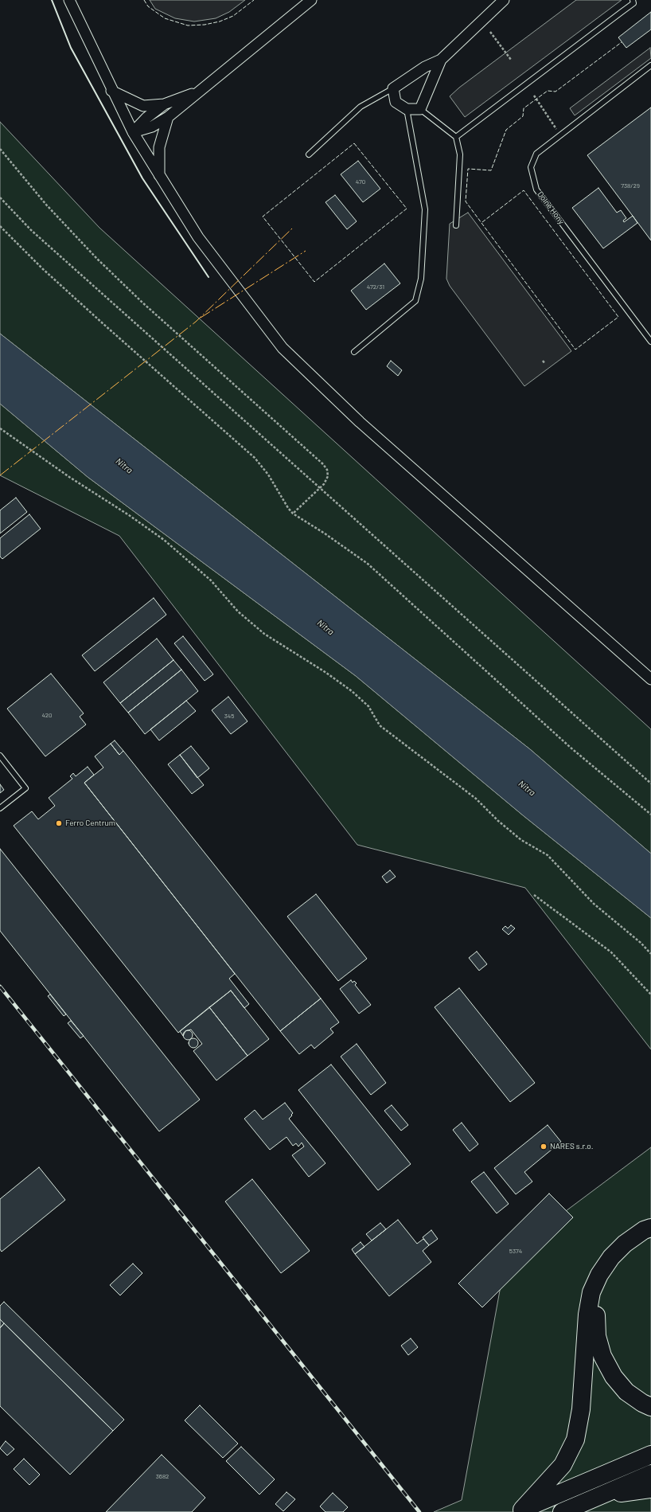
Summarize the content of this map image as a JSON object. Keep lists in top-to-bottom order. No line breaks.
{"streets":{"lane":["Dolné Hony"]},"water":["Nitra"],"places":["Ferro Centrum","NARES s.r.o."],"house_numbers":["470","738/29","472/31","420","345","5374","3682"]}
